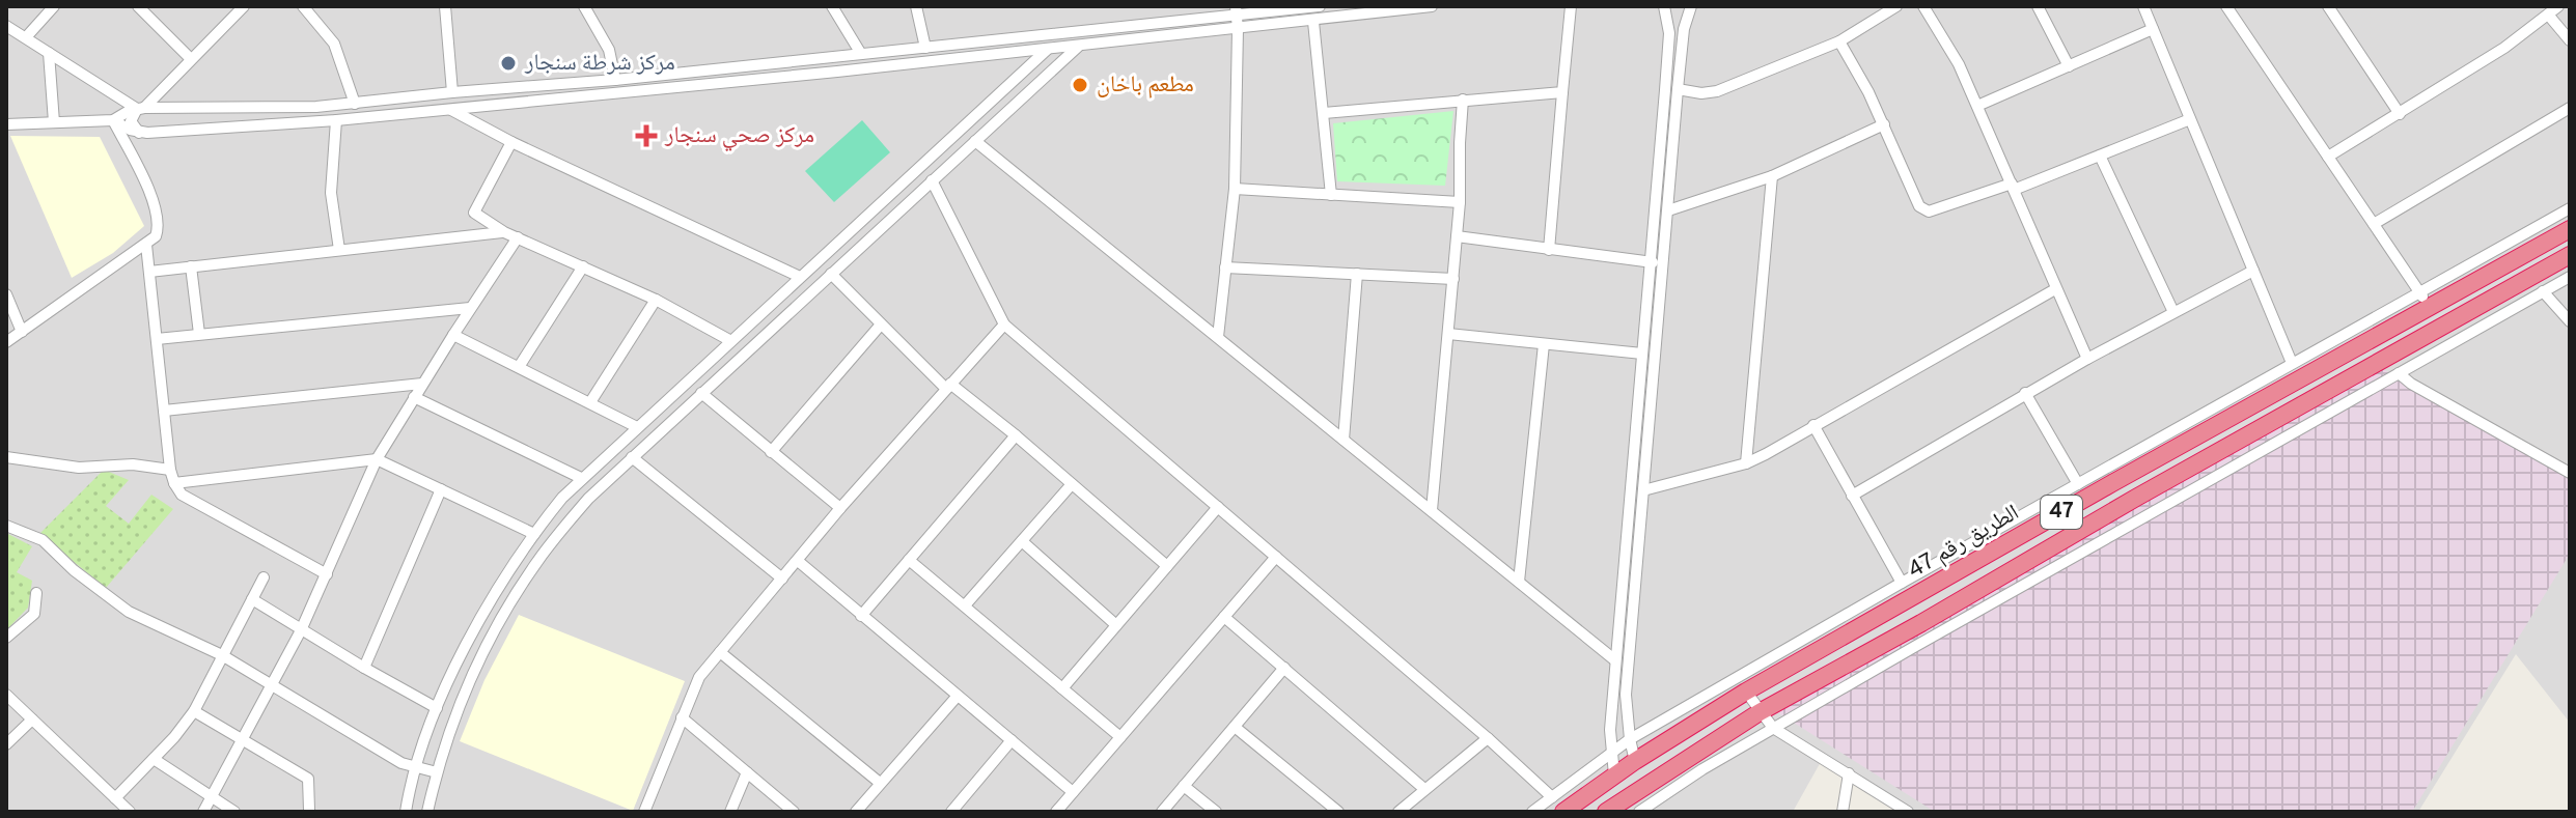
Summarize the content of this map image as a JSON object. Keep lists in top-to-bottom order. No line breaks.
{"streets":{"highway":["47","الطريق رقم 47"]},"places":{"other":["مركز شرطة سنجار","مطعم باخان"],"health":["مركز صحي سنجار"]}}
